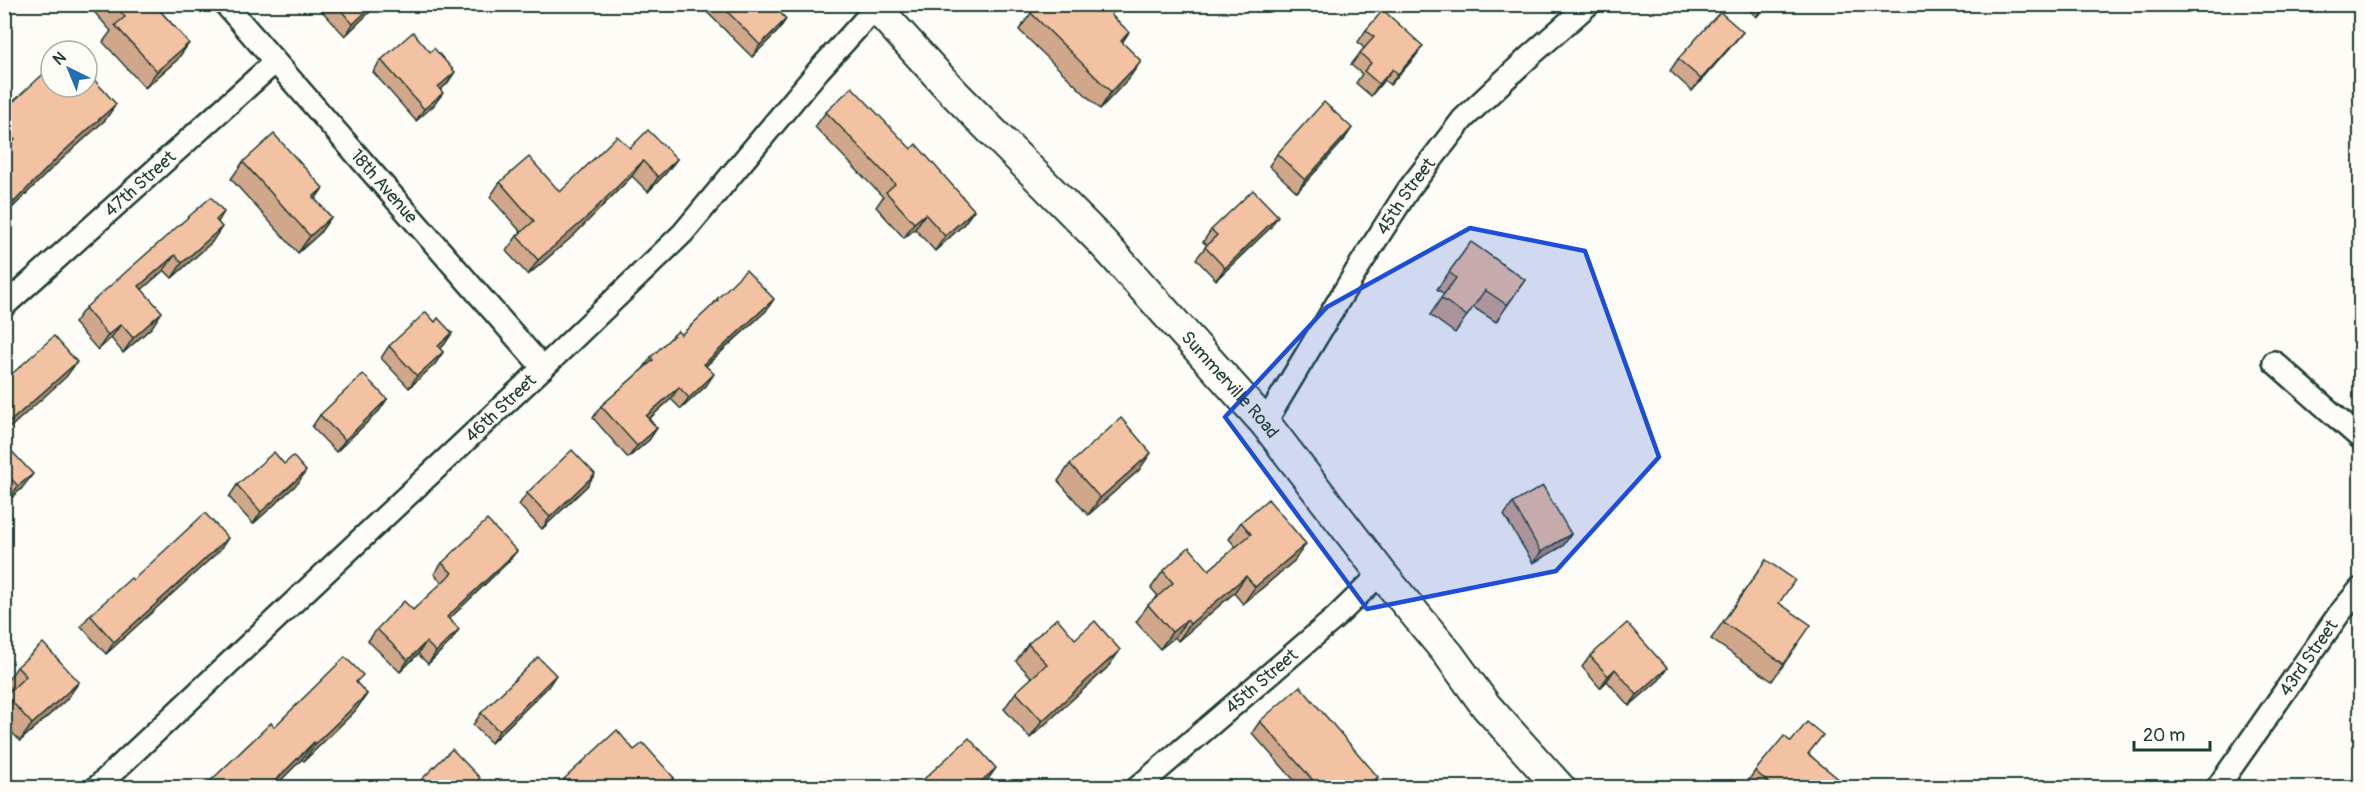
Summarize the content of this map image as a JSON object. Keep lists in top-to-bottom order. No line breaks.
{"streets":{"main road":["Summerville Road"],"street":["47th Street","18th Avenue","45th Street","46th Street","43rd Street"]},"crossings":[["47th Street","18th Avenue"],["18th Avenue","46th Street"],["45th Street","Summerville Road"],["Summerville Road","46th Street"]],"scale_bar":"20 m","north":"top left"}
